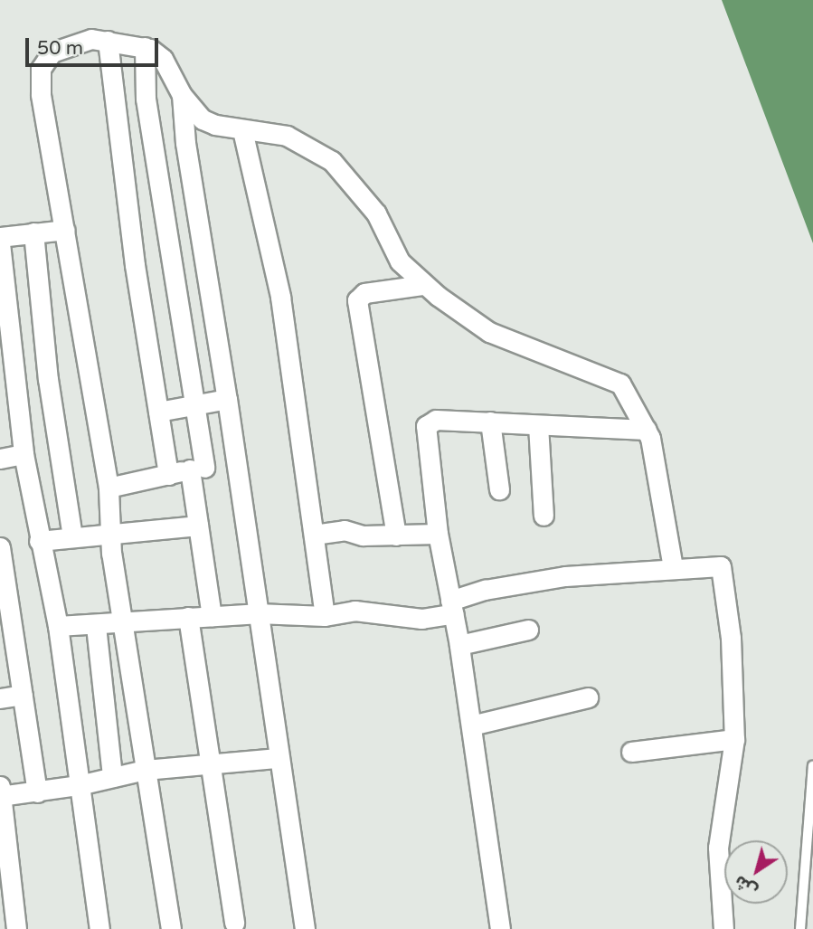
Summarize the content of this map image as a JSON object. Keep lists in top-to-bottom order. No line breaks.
{"scale_bar":"50 m","north":"bottom left"}
